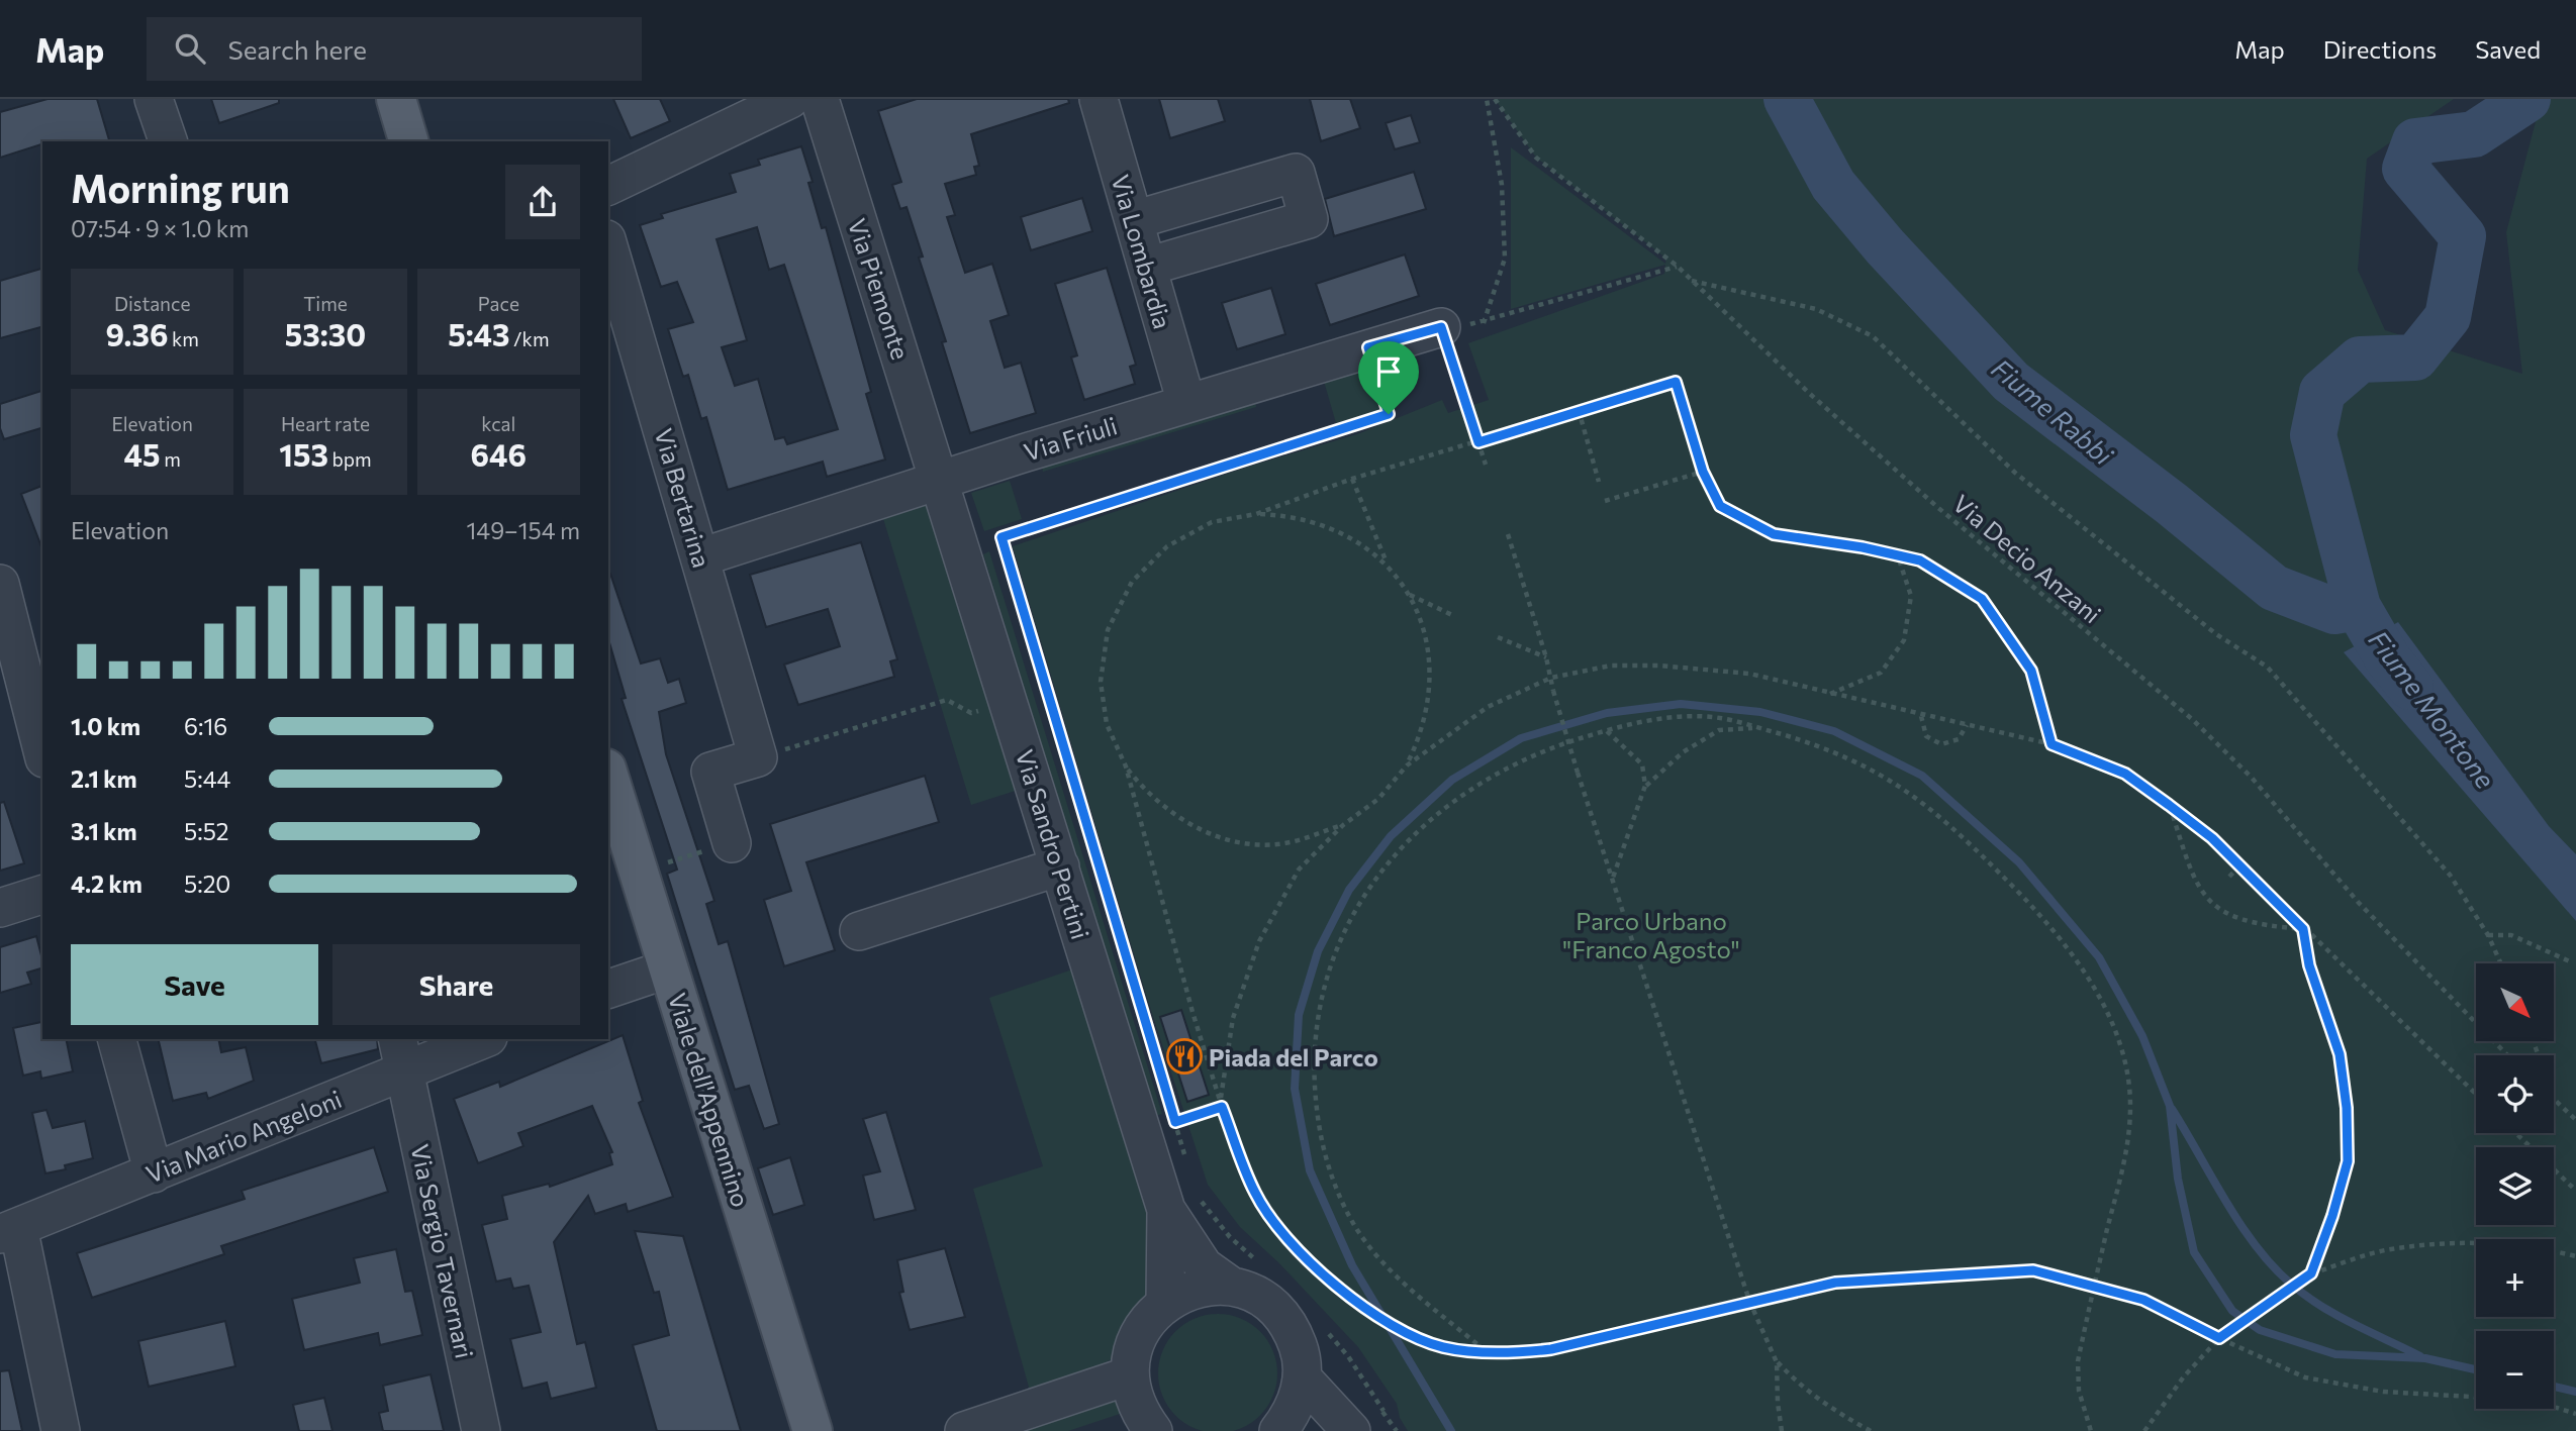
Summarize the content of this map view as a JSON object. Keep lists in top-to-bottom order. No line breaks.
{"streets":{"main road":["Viale dell'Appennino"],"street":["Via Lombardia","Via Piemonte","Via Friuli","Via Bertarina","Via Sandro Pertini","Via Mario Angeloni","Via Sergio Tavernari"],"path":["Via Decio Anzani"]},"crossings":[["Via Lombardia","Via Friuli"],["Via Piemonte","Via Friuli"],["Via Piemonte","Via Sandro Pertini"],["Via Friuli","Via Bertarina"],["Via Friuli","Via Sandro Pertini"],["Via Mario Angeloni","Via Sergio Tavernari"]],"water":["Fiume Rabbi","Fiume Montone"],"parks":["Parco Urbano \"Franco Agosto\""],"places":{"restaurant":["Piada del Parco"]},"north":"bottom right","page":{"header":"Map","search":"Search here","nav":["Map","Directions","Saved"],"heading":["Morning run","07:54 · 9 × 1.0 km"],"stats":[["Distance","9.36 km"],["Time","53:30"],["Pace","5:43 /km"],["Elevation","45 m"],["Heart rate","153 bpm"],["kcal","646"]],"chart":["Elevation","149–154 m"],"list":[{"name":"1.0 km","note":"6:16"},{"name":"2.1 km","note":"5:44"},{"name":"3.1 km","note":"5:52"},{"name":"4.2 km","note":"5:20"}],"buttons":["Save","Share"],"map_buttons":["+","−"]}}
